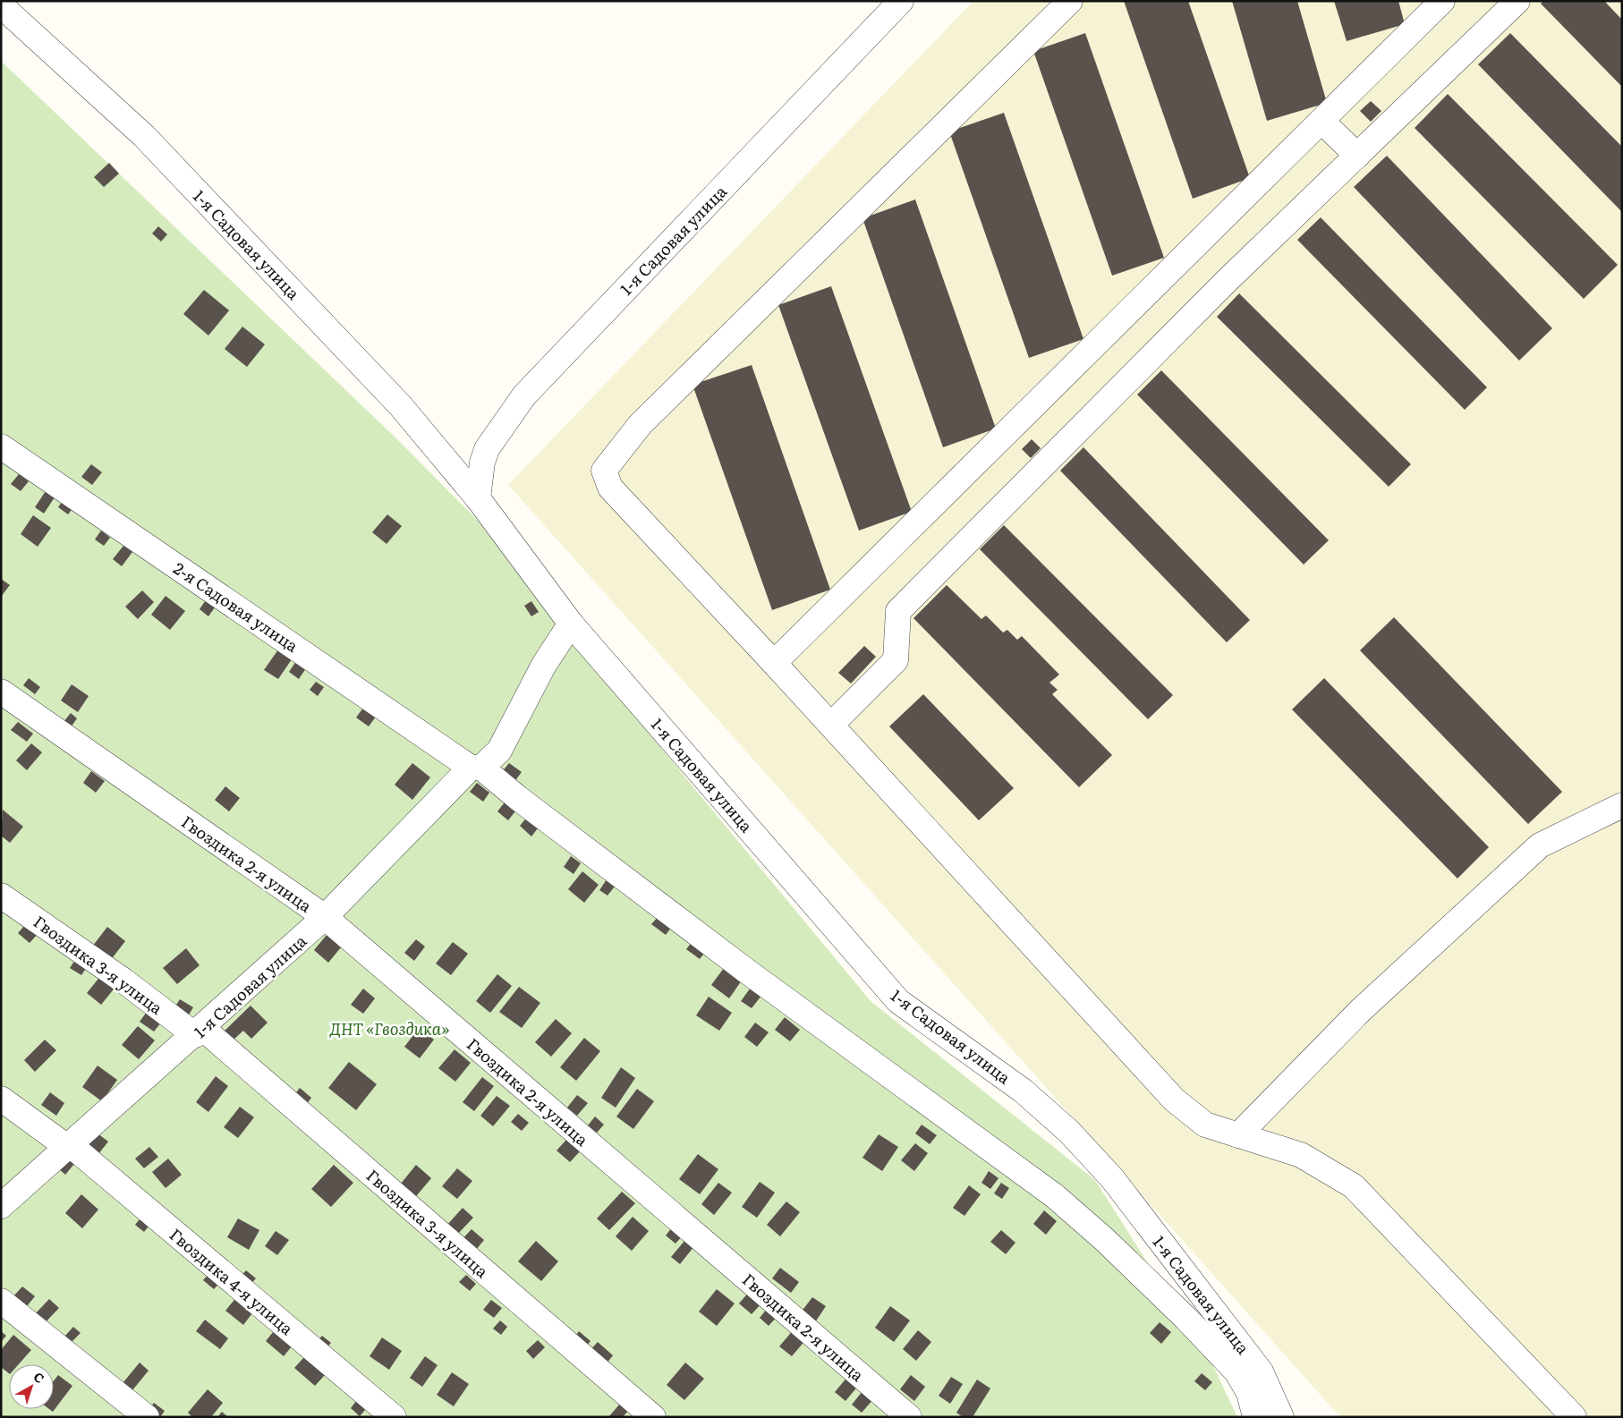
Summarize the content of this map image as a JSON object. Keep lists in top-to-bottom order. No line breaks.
{"streets":{"street":["1-я Садовая улица","2-я Садовая улица","Гвоздика 2-я улица","Гвоздика 3-я улица","Гвоздика 4-я улица"]},"crossings":[["1-я Садовая улица","2-я Садовая улица"],["1-я Садовая улица","Гвоздика 2-я улица"],["1-я Садовая улица","Гвоздика 3-я улица"],["1-я Садовая улица","Гвоздика 4-я улица"]],"parks":["ДНТ «Гвоздика»"],"north":"top right"}
